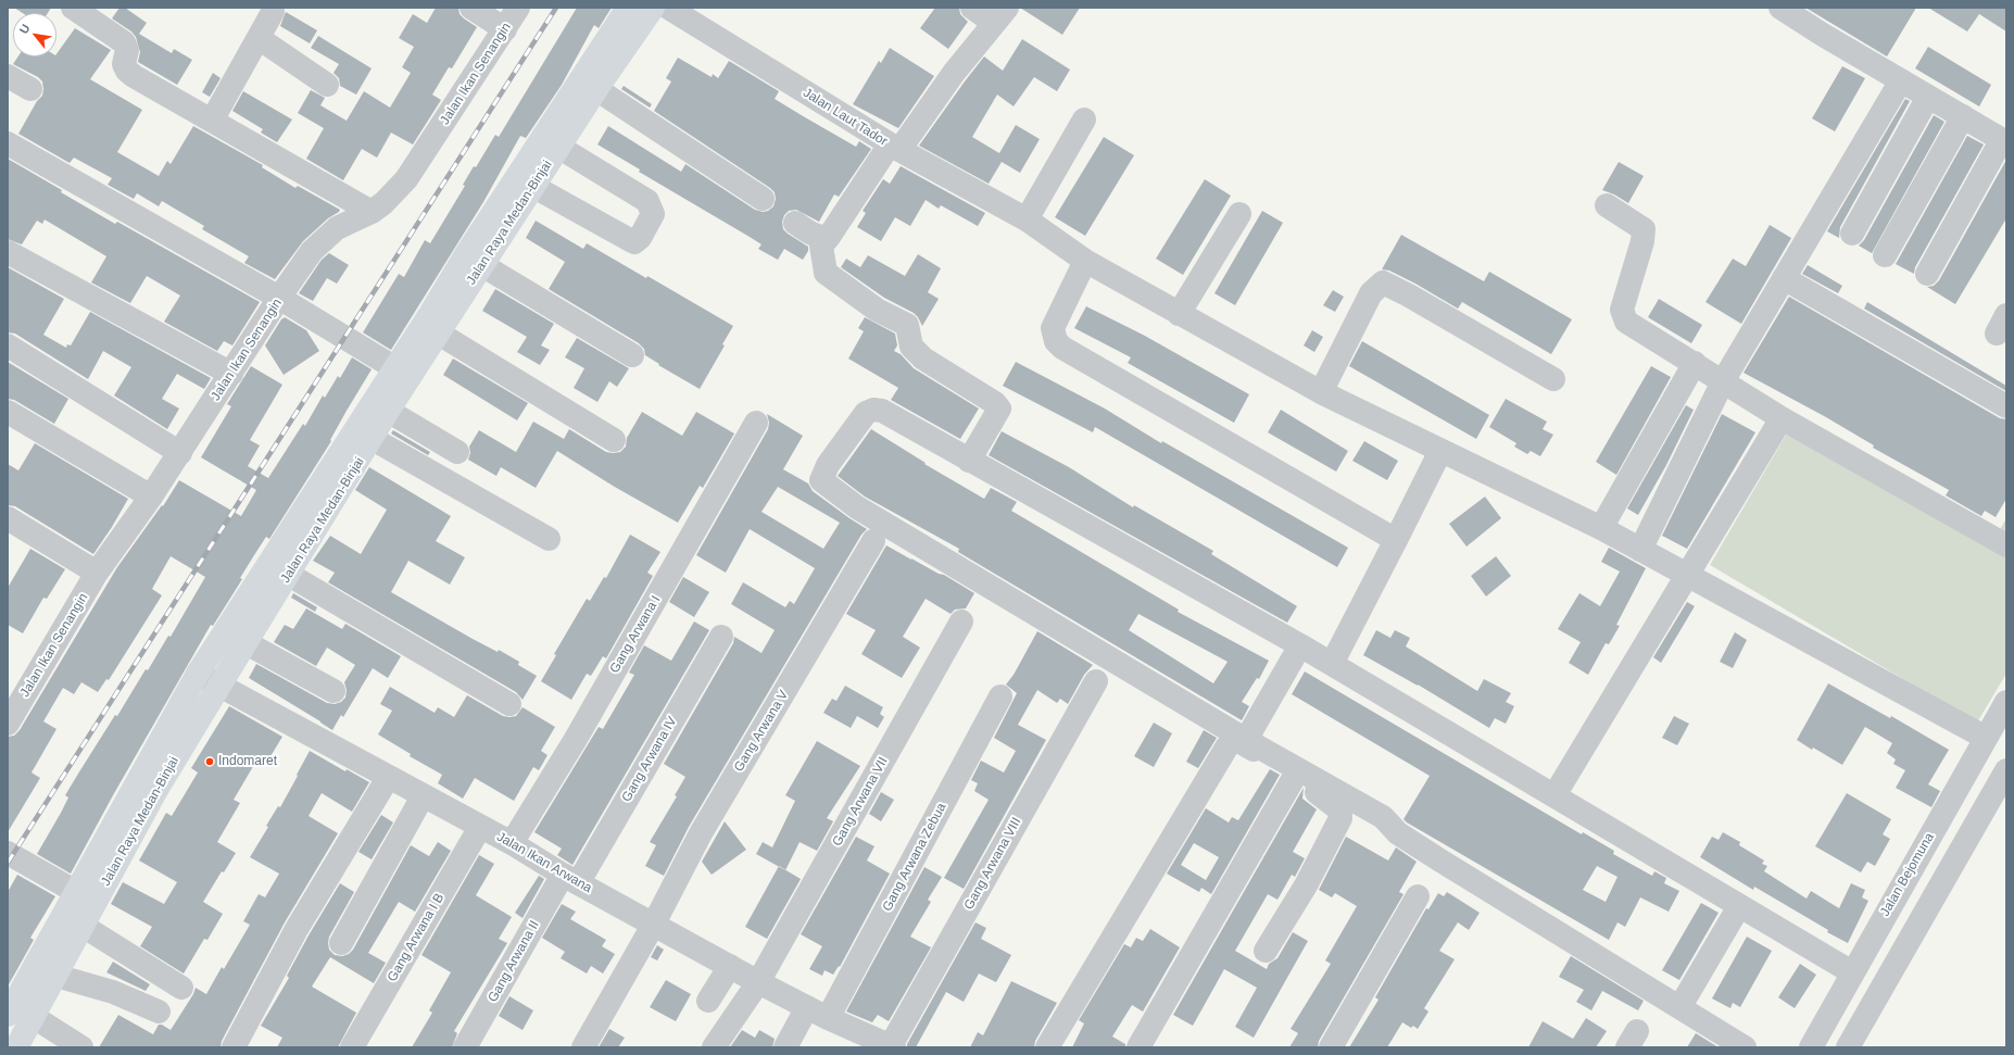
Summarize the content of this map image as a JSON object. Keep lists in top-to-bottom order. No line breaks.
{"streets":{"main road":["Jalan Raya Medan-Binjai"],"street":["Jalan Ikan Senangin","Jalan Laut Tador","Gang Arwana I","Gang Arwana V","Gang Arwana IV","Gang Arwana VII","Gang Arwana Zebua","Jalan Ikan Arwana","Gang Arwana VIII","Jalan Bejomuna","Gang Arwana I B","Gang Arwana II"]},"crossings":[["Jalan Laut Tador","Jalan Bejomuna"],["Jalan Raya Medan-Binjai","Jalan Ikan Arwana"],["Gang Arwana I","Jalan Ikan Arwana"],["Gang Arwana V","Jalan Ikan Arwana"],["Gang Arwana IV","Jalan Ikan Arwana"],["Gang Arwana IV","Gang Arwana II"],["Gang Arwana VII","Jalan Ikan Arwana"],["Gang Arwana Zebua","Jalan Ikan Arwana"],["Jalan Ikan Arwana","Gang Arwana VIII"],["Jalan Ikan Arwana","Gang Arwana I B"],["Jalan Ikan Arwana","Gang Arwana II"]],"places":["Indomaret"],"north":"top left"}
